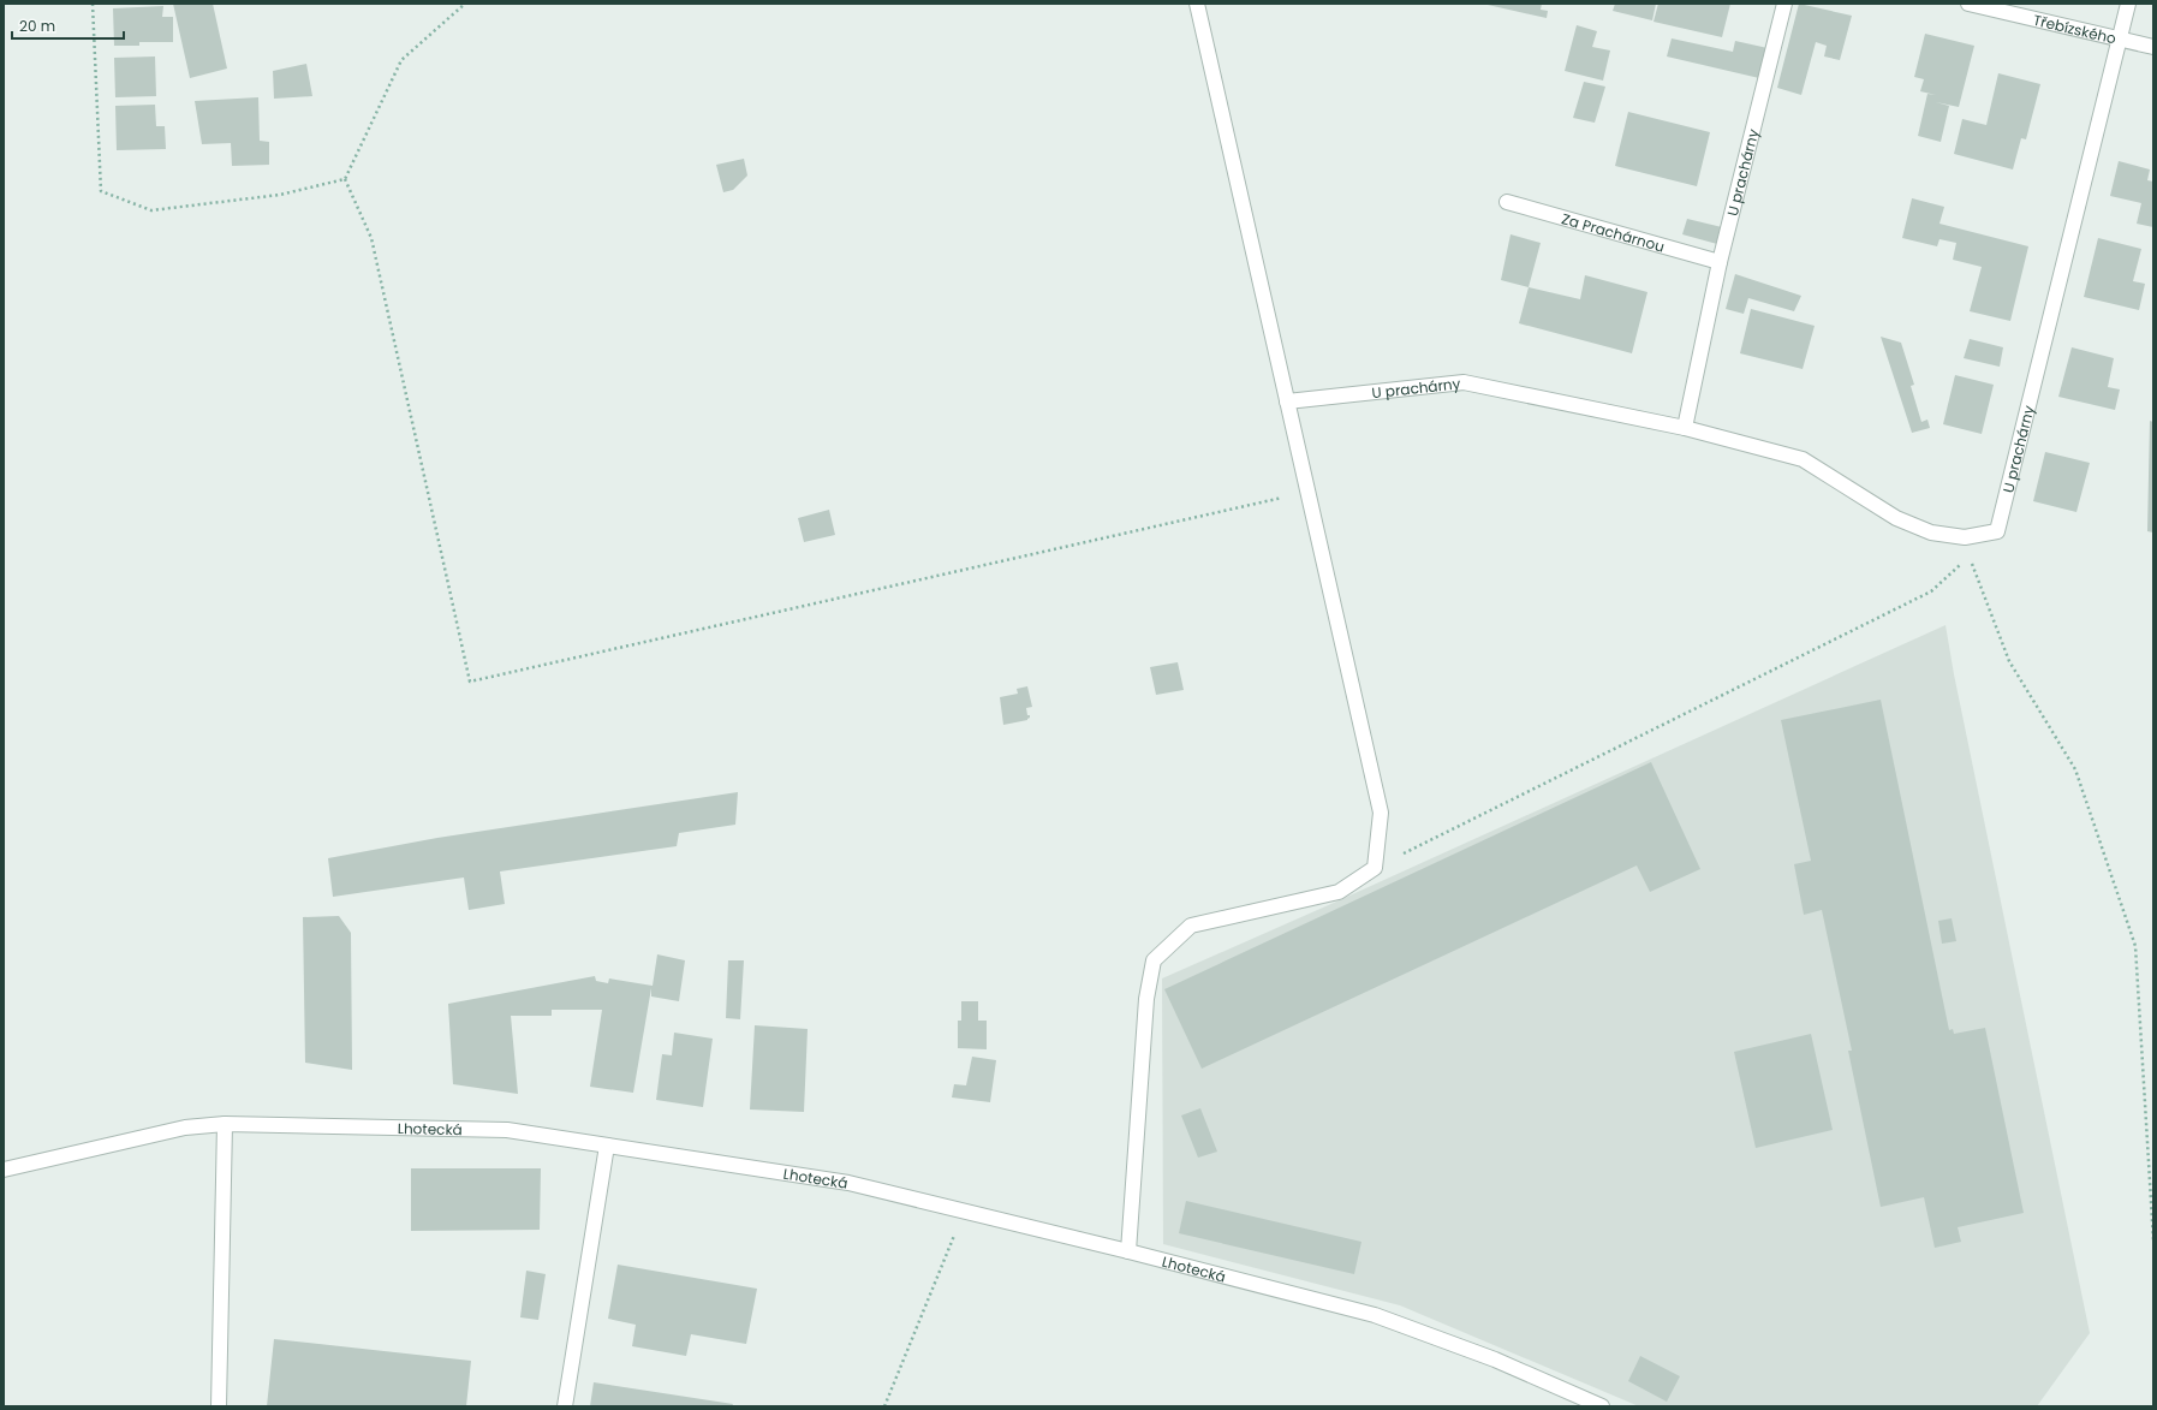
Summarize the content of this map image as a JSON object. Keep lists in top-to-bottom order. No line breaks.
{"streets":{"street":["Třebízského","U prachárny","Za Prachárnou","Lhotecká"]},"crossings":[["Třebízského","U prachárny"],["U prachárny","Za Prachárnou"]],"scale_bar":"20 m"}
